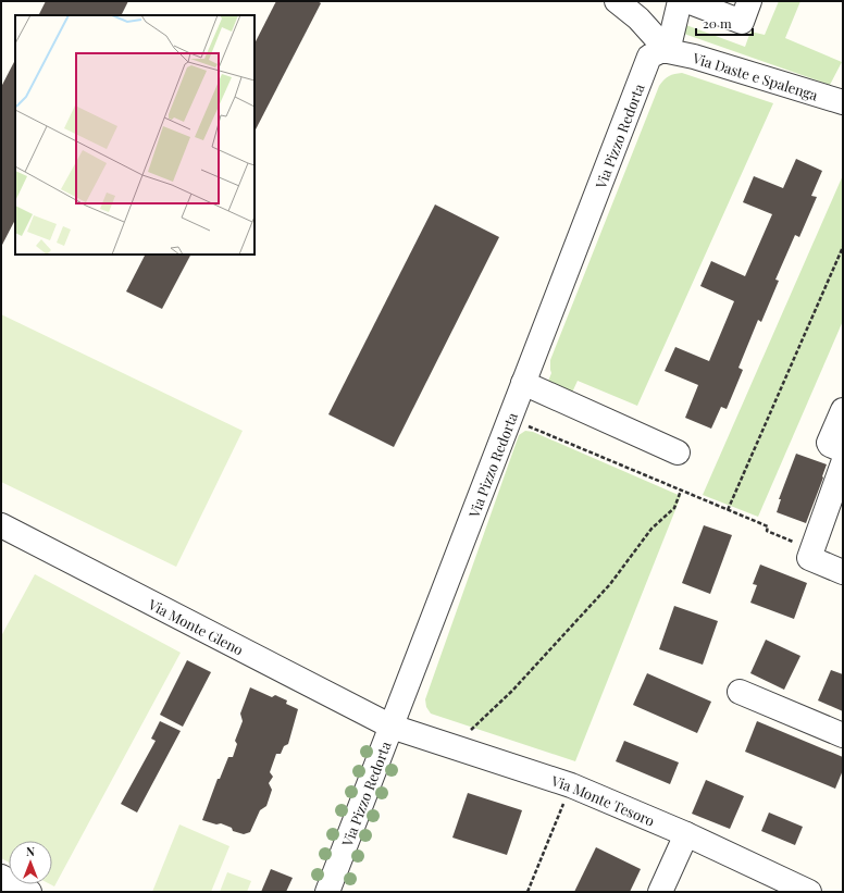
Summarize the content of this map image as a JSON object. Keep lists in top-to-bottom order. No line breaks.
{"streets":{"street":["Via Daste e Spalenga","Via Pizzo Redorta","Via Monte Gleno","Via Monte Tesoro"]},"crossings":[["Via Daste e Spalenga","Via Pizzo Redorta"],["Via Pizzo Redorta","Via Monte Gleno"],["Via Pizzo Redorta","Via Monte Tesoro"],["Via Monte Gleno","Via Monte Tesoro"]],"scale_bar":"20 m","north":"top"}
